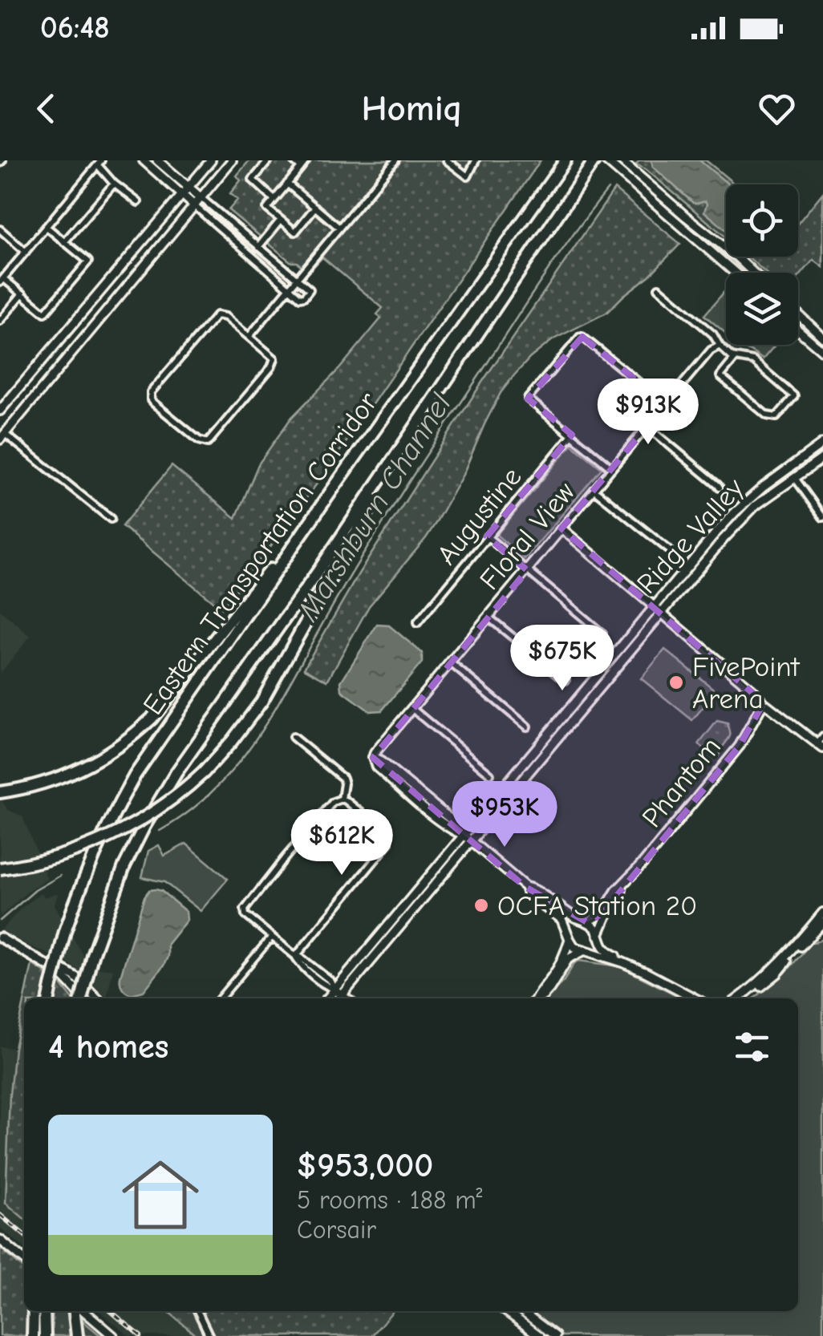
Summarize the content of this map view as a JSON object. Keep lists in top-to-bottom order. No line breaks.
{"streets":{"highway":["Eastern Transportation Corridor"],"main road":["Floral View","Ridge Valley","Phantom"],"street":["Augustine"]},"crossings":[["Floral View","Ridge Valley"]],"water":["Marshburn Channel"],"places":["FivePoint Arena","OCFA Station 20"],"page":{"status":"06:48","header":"Homiq","price":["$913K","$675K","$953K","$612K"],"heading":"4 homes","list":[{"name":"$953,000","note":"5 rooms · 188 m² · Corsair"}]}}
